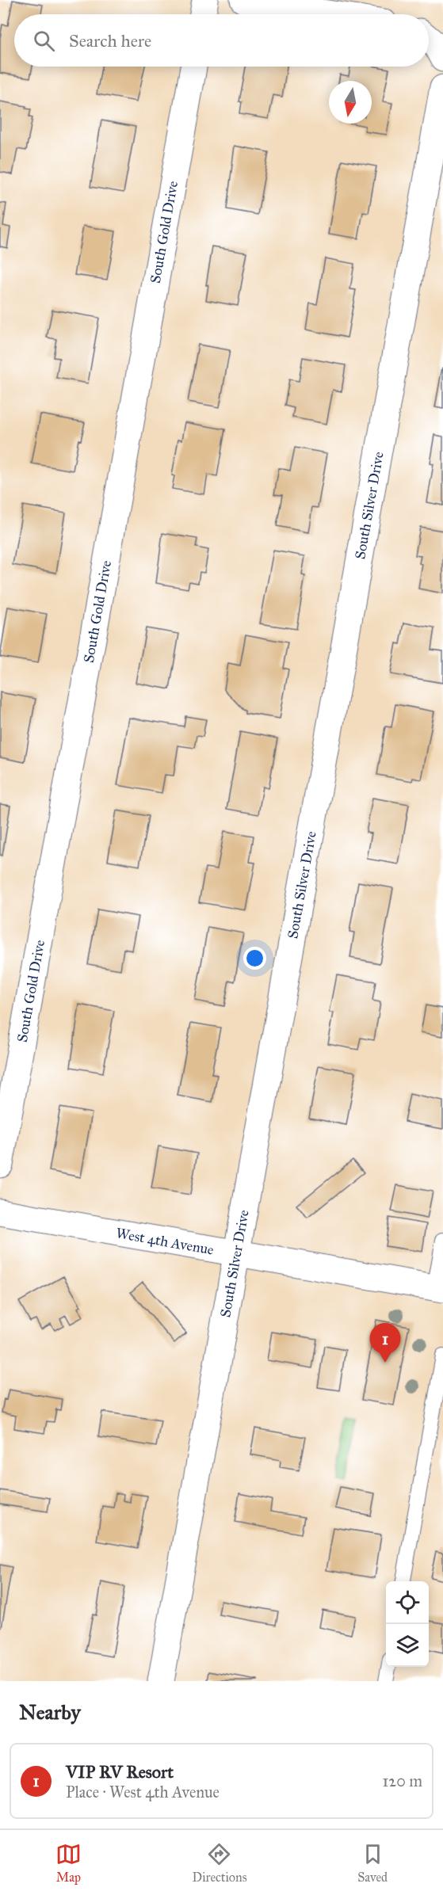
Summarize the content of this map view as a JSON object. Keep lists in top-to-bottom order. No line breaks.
{"streets":{"street":["South Gold Drive","South Silver Drive","West 4th Avenue"]},"crossings":[["South Silver Drive","West 4th Avenue"]],"north":"bottom","page":{"search":"Search here","pins":"1","heading":"Nearby","list":[{"mark":"1","name":"VIP RV Resort","note":"Place · West 4th Avenue","value":"120 m"}],"nav":["Map","Directions","Saved"]}}
